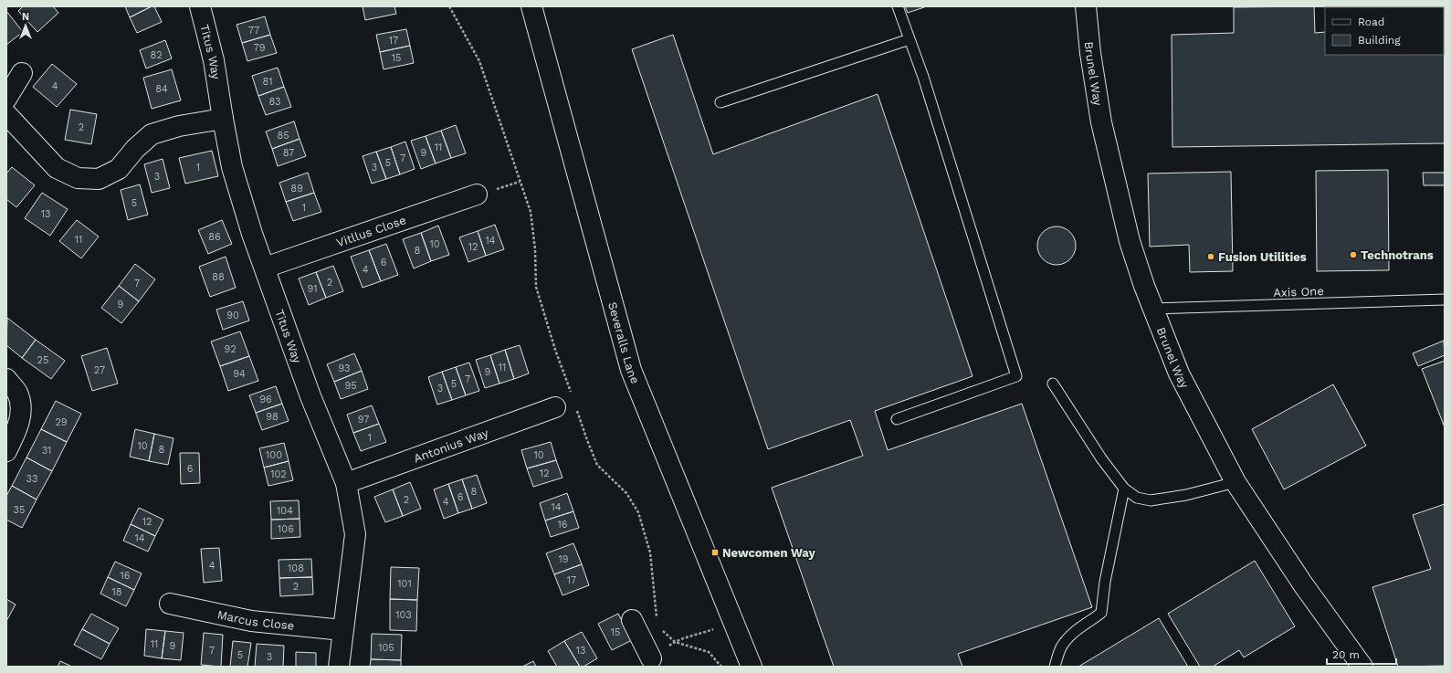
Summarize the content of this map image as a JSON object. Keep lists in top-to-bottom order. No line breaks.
{"streets":{"street":["Titus Way","Brunel Way","Vitllus Close","Severalls Lane","Antonius Way","Marcus Close"],"lane":["Axis One"]},"crossings":[["Titus Way","Vitllus Close"],["Titus Way","Antonius Way"],["Titus Way","Marcus Close"],["Brunel Way","Axis One"]],"places":{"other":["Technotrans","Fusion Utilities"],"transit":["Newcomen Way"]},"house_numbers":["77","17","79","82","15","81","4","84","83","2","85","11","87","9","7","5","1","3","3","89","5","1","13","86","11","14","10","12","8","6","4","88","2","7","91","9","90","92","25","11","93","27","9","94","7","5","95","3","96","98","97","29","1","10","8","31","100","10","6","12","102","33","8","6","2","4","14","35","104","12","16","106","14","19","4","108","16","17","101","2","18","103","15","11","9","105","7","13","5","3"],"legend":["Road","Building"],"scale_bar":"20 m","north":"top"}
